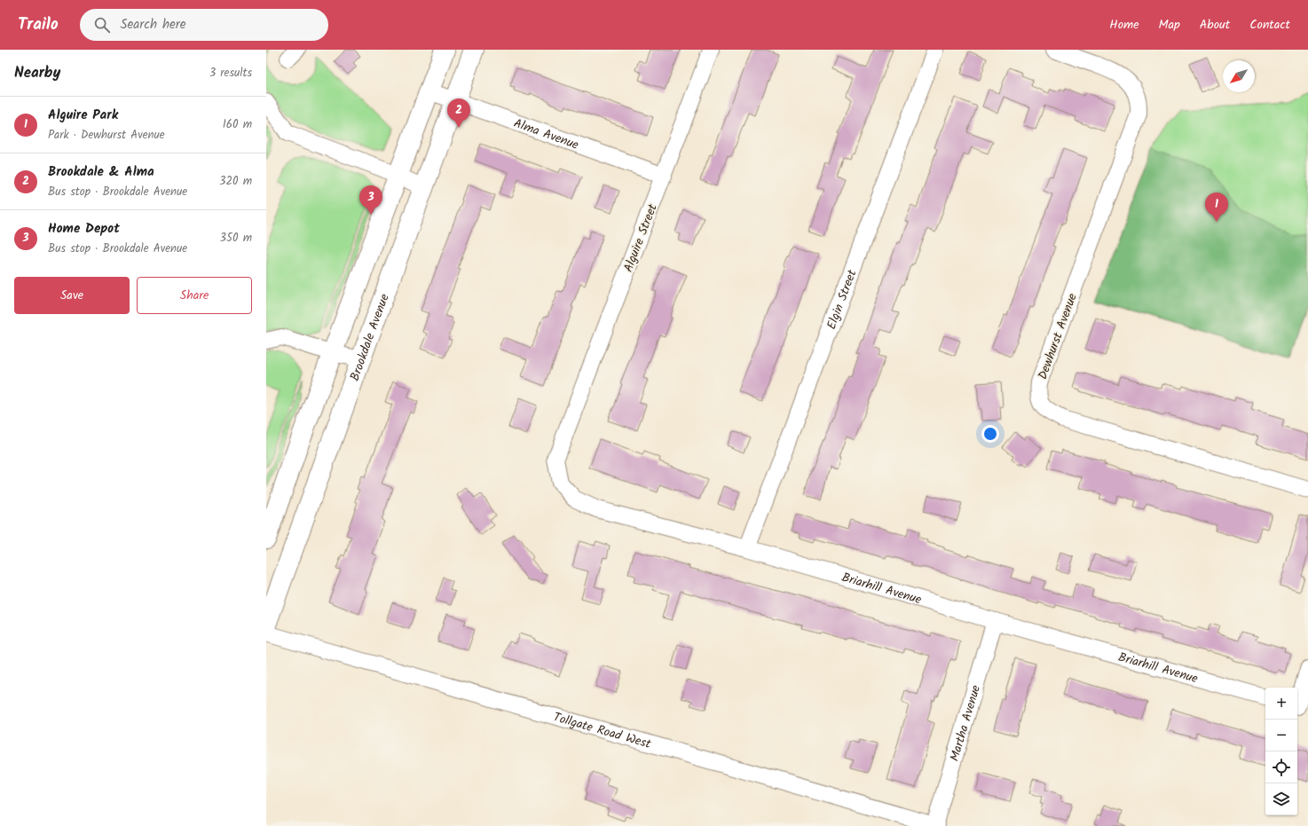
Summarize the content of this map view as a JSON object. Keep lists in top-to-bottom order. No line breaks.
{"streets":{"main road":["Brookdale Avenue"],"street":["Alma Avenue","Alguire Street","Elgin Street","Dewhurst Avenue","Briarhill Avenue","Martha Avenue","Tollgate Road West"]},"crossings":[["Alma Avenue","Alguire Street"],["Alma Avenue","Brookdale Avenue"],["Alguire Street","Briarhill Avenue"],["Elgin Street","Briarhill Avenue"],["Briarhill Avenue","Martha Avenue"],["Martha Avenue","Tollgate Road West"]],"north":"bottom left","page":{"header":"Trailo","search":"Search here","nav":["Home","Map","About","Contact"],"heading":["Nearby","3 results"],"list":[{"mark":"1","name":"Alguire Park","note":"Park · Dewhurst Avenue","value":"160 m"},{"mark":"2","name":"Brookdale & Alma","note":"Bus stop · Brookdale Avenue","value":"320 m"},{"mark":"3","name":"Home Depot","note":"Bus stop · Brookdale Avenue","value":"350 m"}],"pins":["2","3","1"],"buttons":["Save","Share"],"map_buttons":["+","−"]}}
